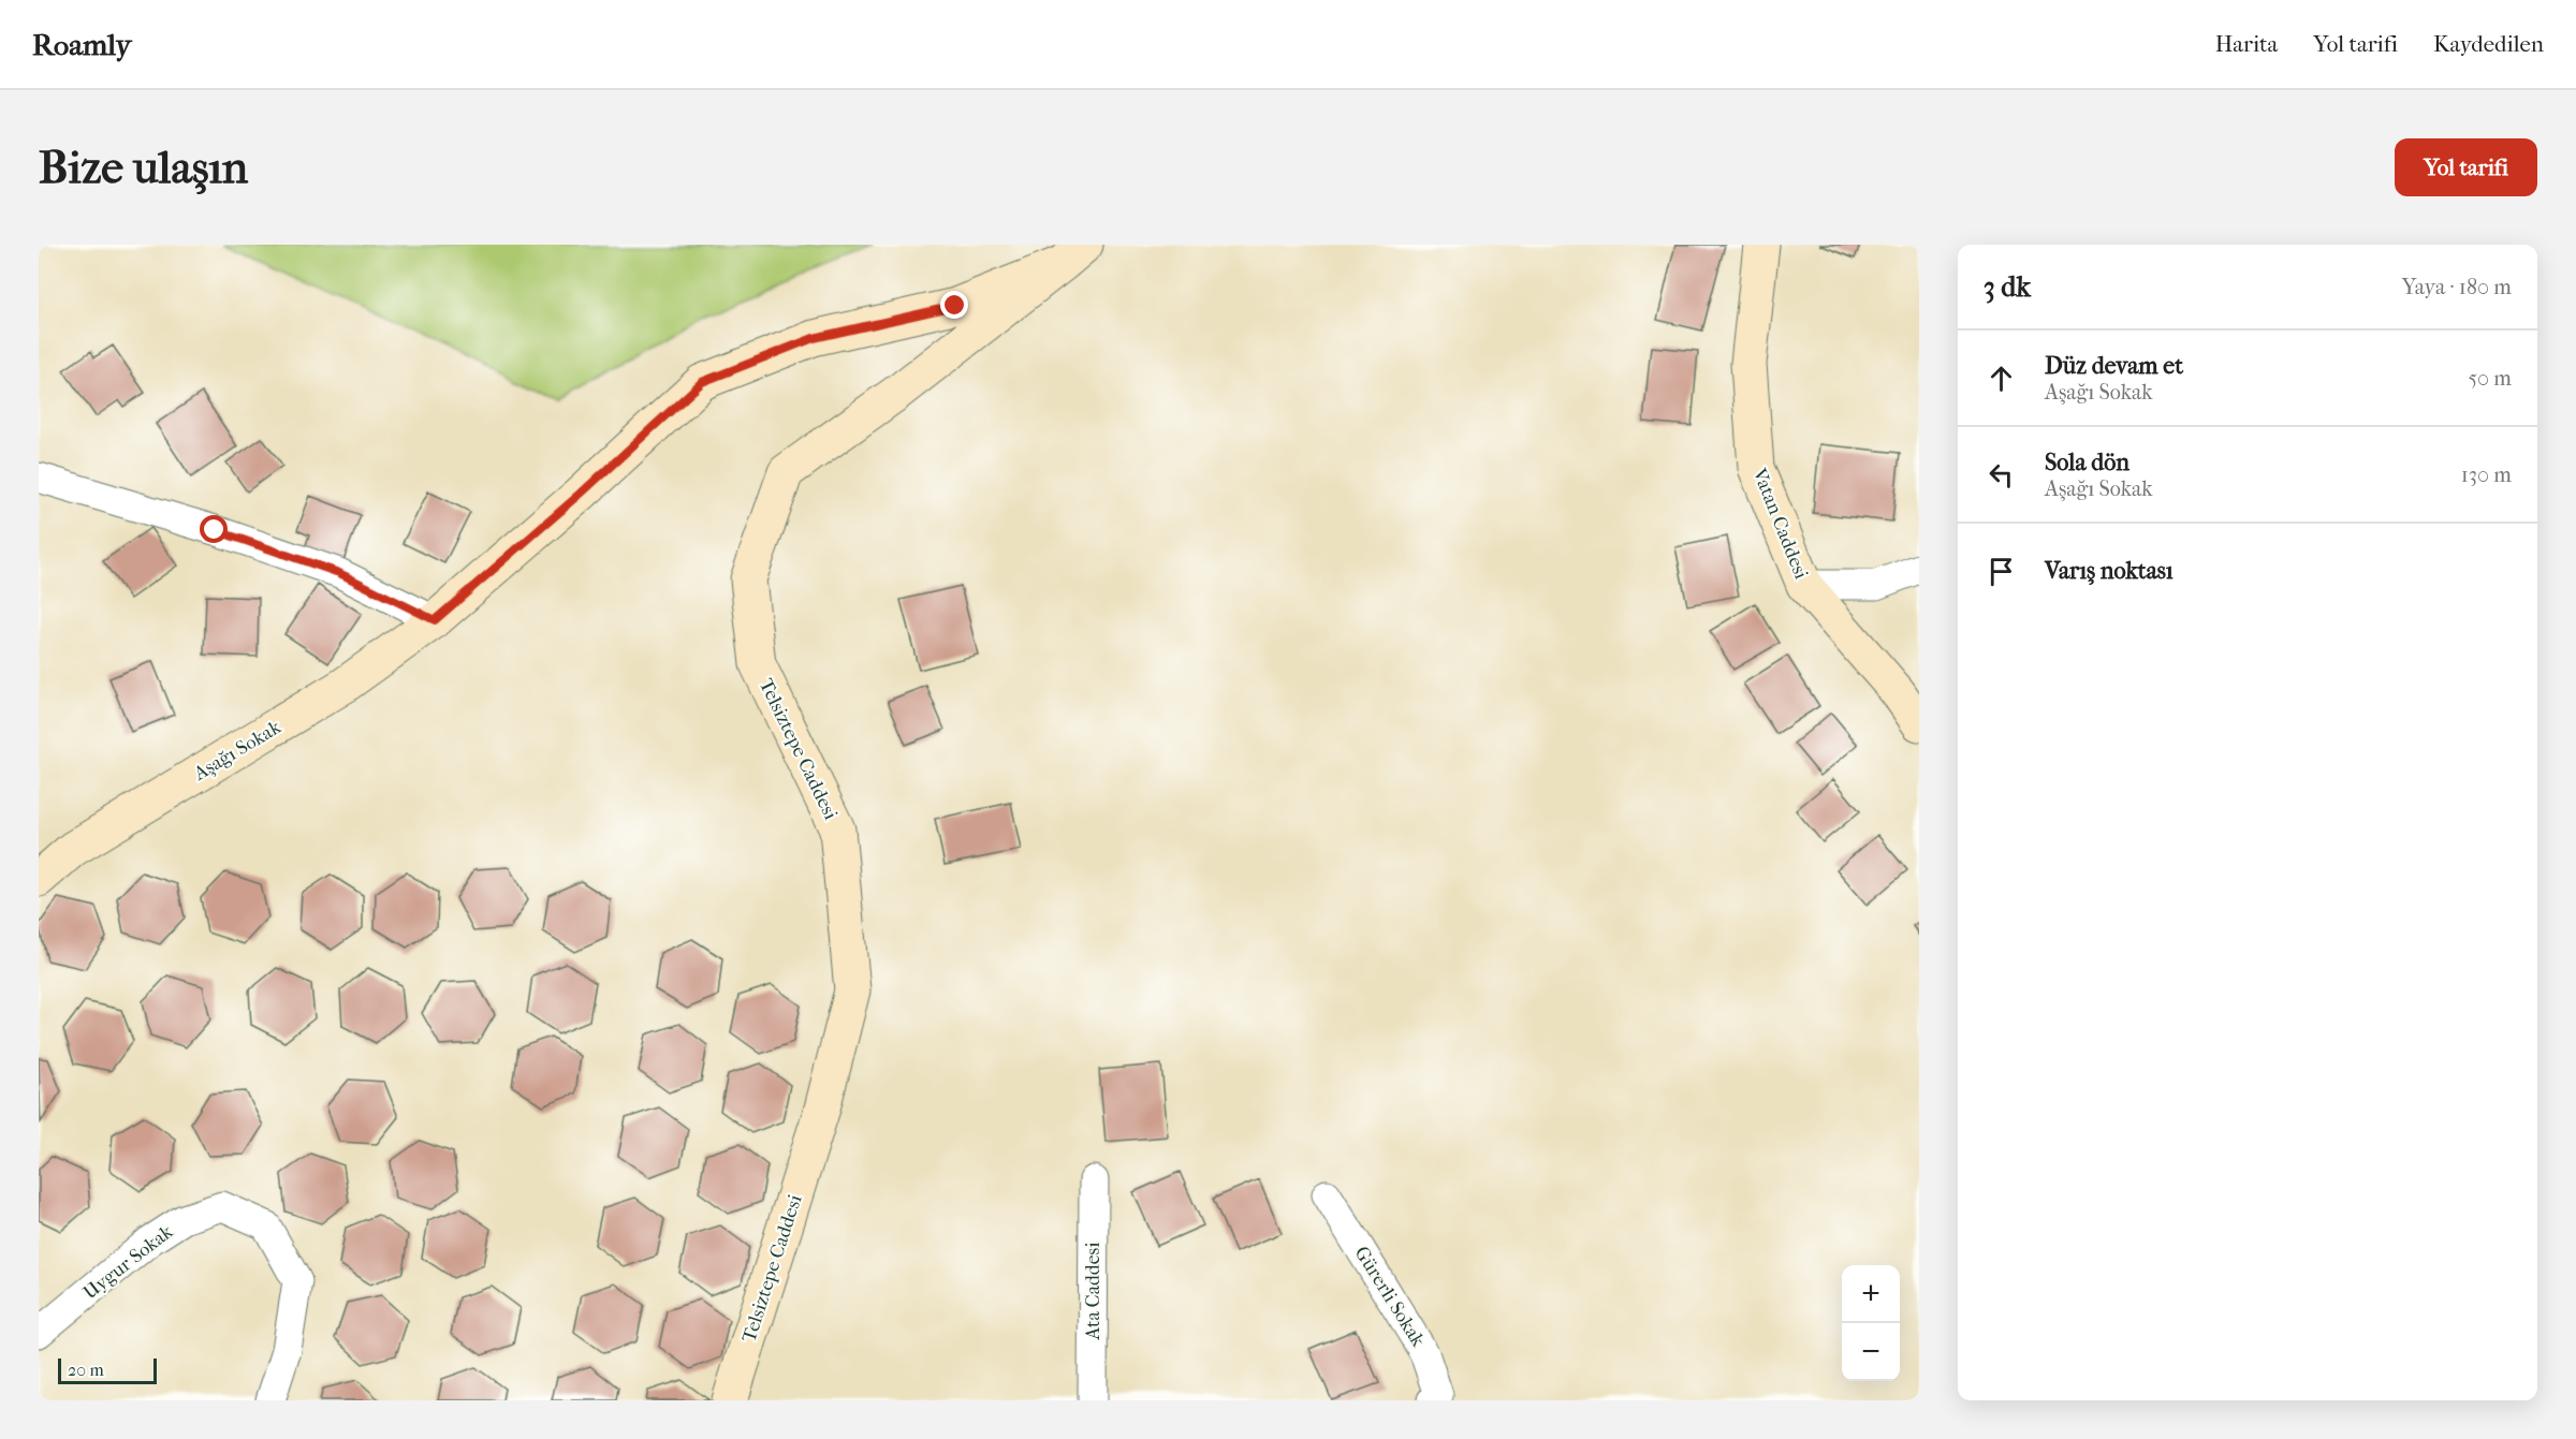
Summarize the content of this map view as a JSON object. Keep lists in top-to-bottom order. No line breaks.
{"streets":{"street":["Vatan Caddesi","Telsiztepe Caddesi","Aşağı Sokak","Uygur Sokak","Ata Caddesi","Gürerli Sokak"]},"crossings":[["Telsiztepe Caddesi","Aşağı Sokak"]],"scale_bar":"20 m","page":{"header":"Roamly","nav":["Harita","Yol tarifi","Kaydedilen"],"buttons":"Yol tarifi","title":"Bize ulaşın","heading":["3 dk","Yaya · 180 m"],"list":[["Düz devam et","Aşağı Sokak","50 m"],["Sola dön","Aşağı Sokak","130 m"],"Varış noktası"],"map_buttons":["+","−"],"scale":"20 m"}}
